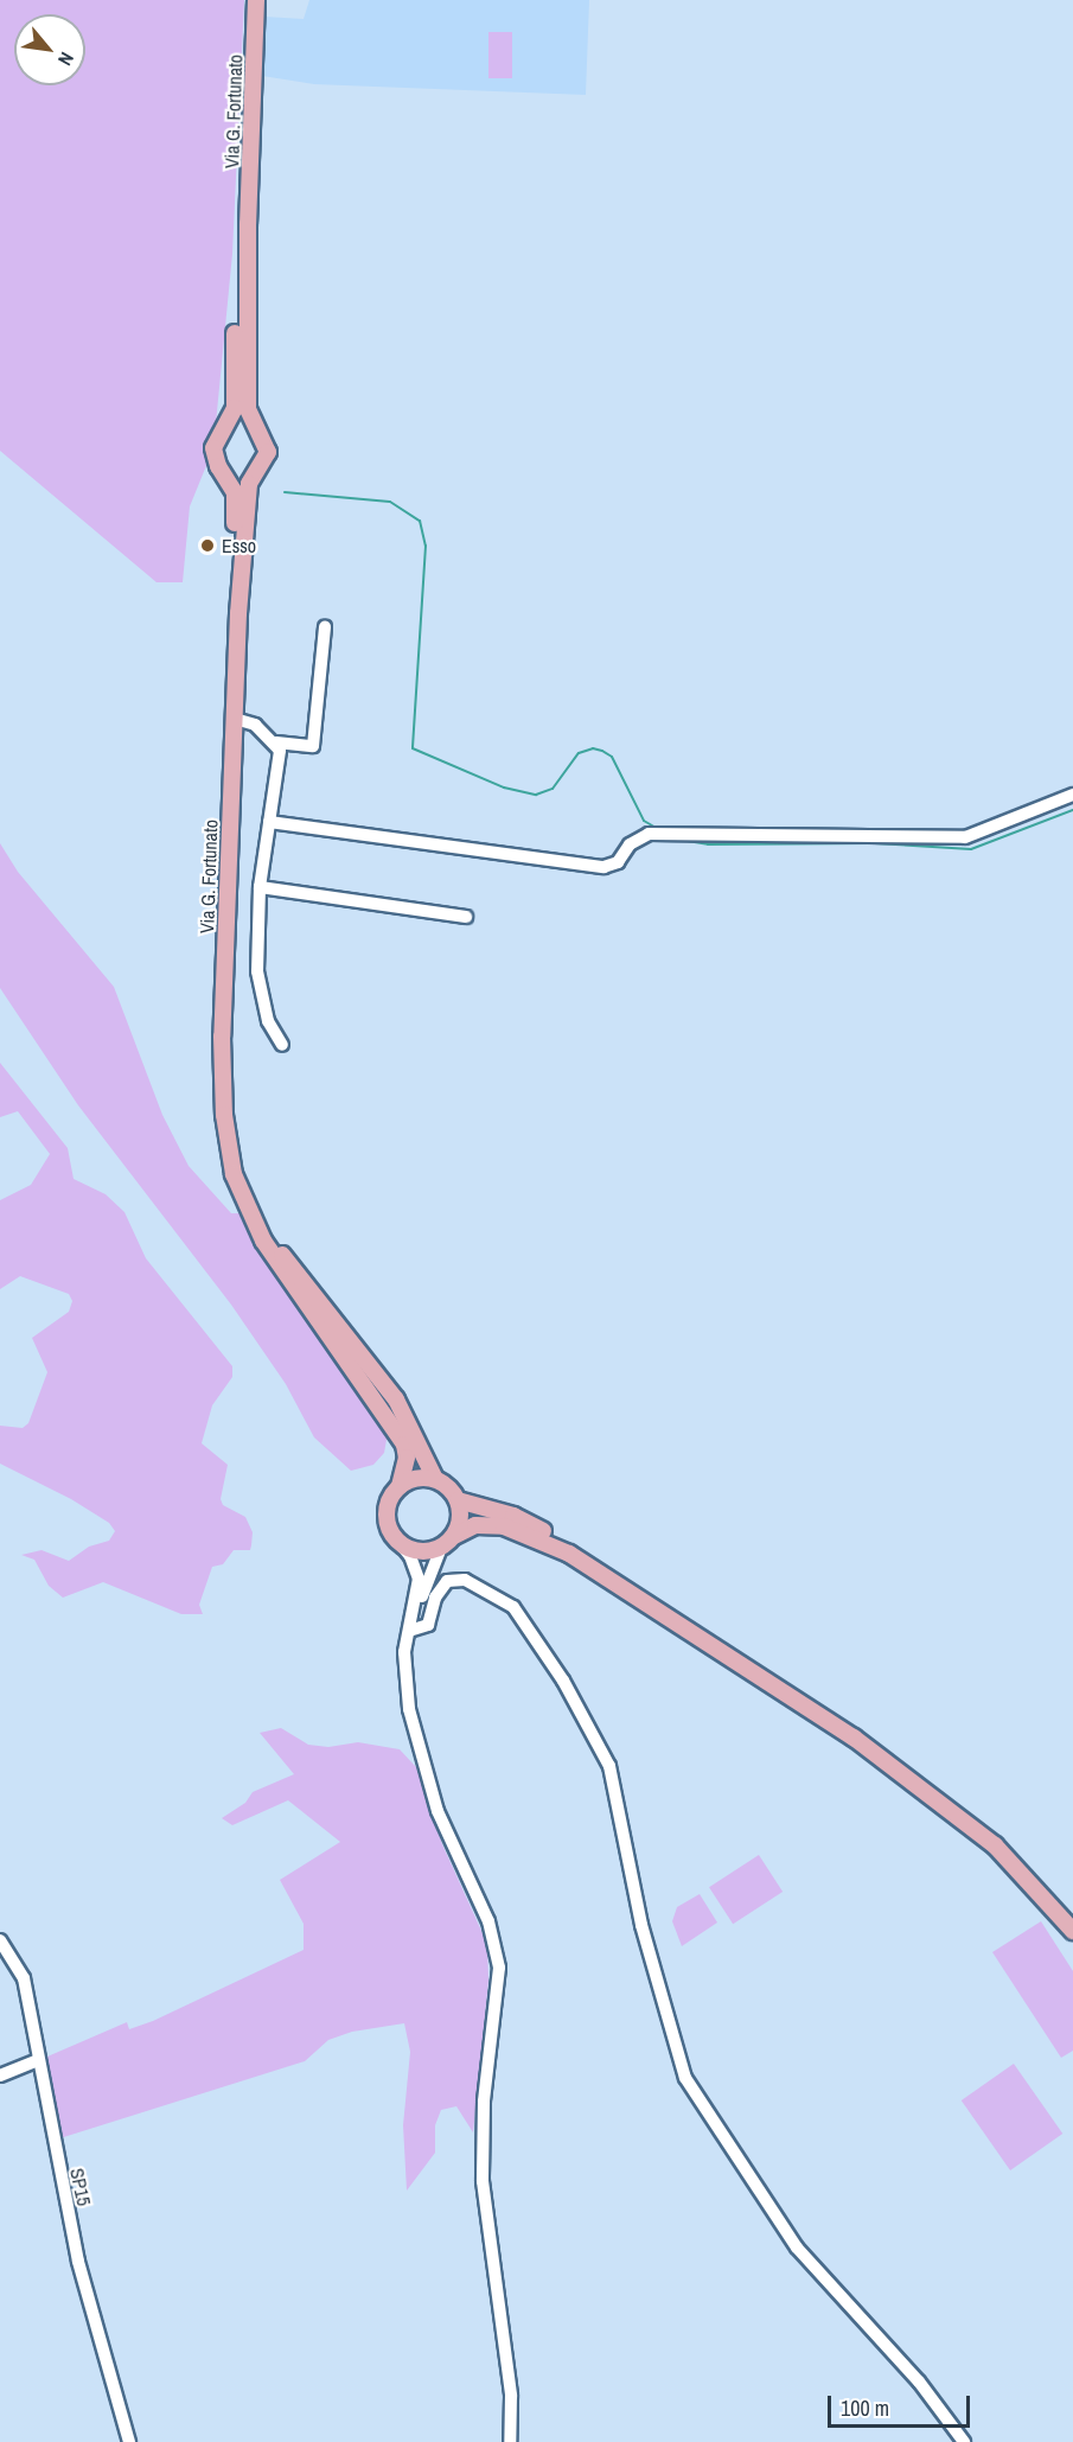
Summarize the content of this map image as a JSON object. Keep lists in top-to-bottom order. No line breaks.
{"streets":{"main road":["Via G. Fortunato"],"street":["SP15"]},"places":["Esso"],"scale_bar":"100 m","north":"bottom right"}
